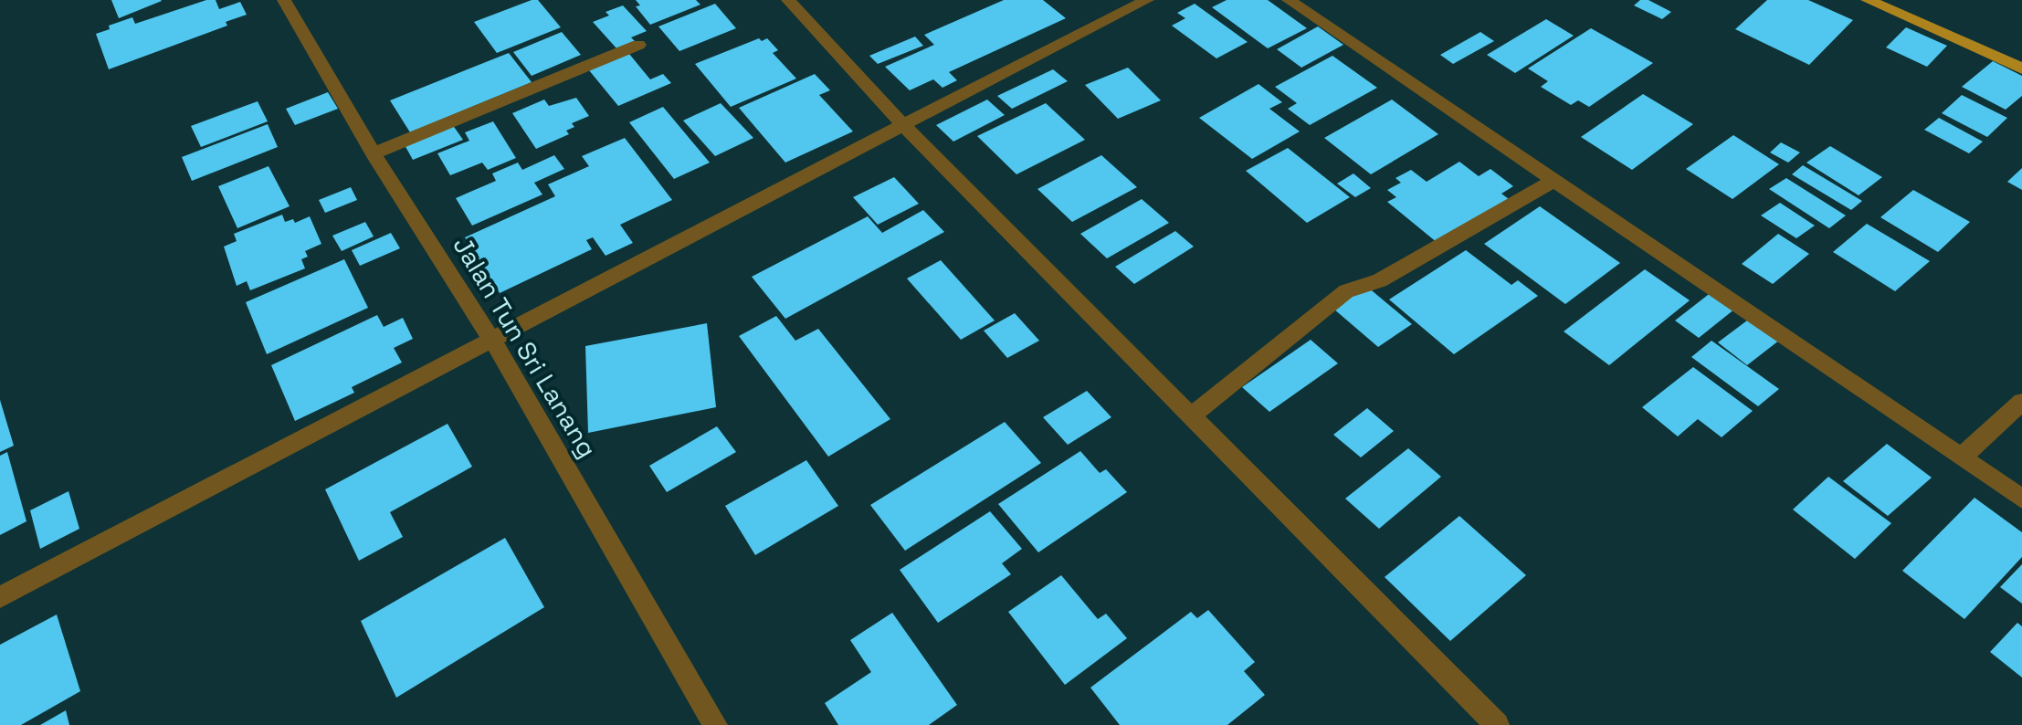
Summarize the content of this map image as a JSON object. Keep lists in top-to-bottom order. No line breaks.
{"streets":{"street":["Jalan Tun Sri Lanang"]}}
